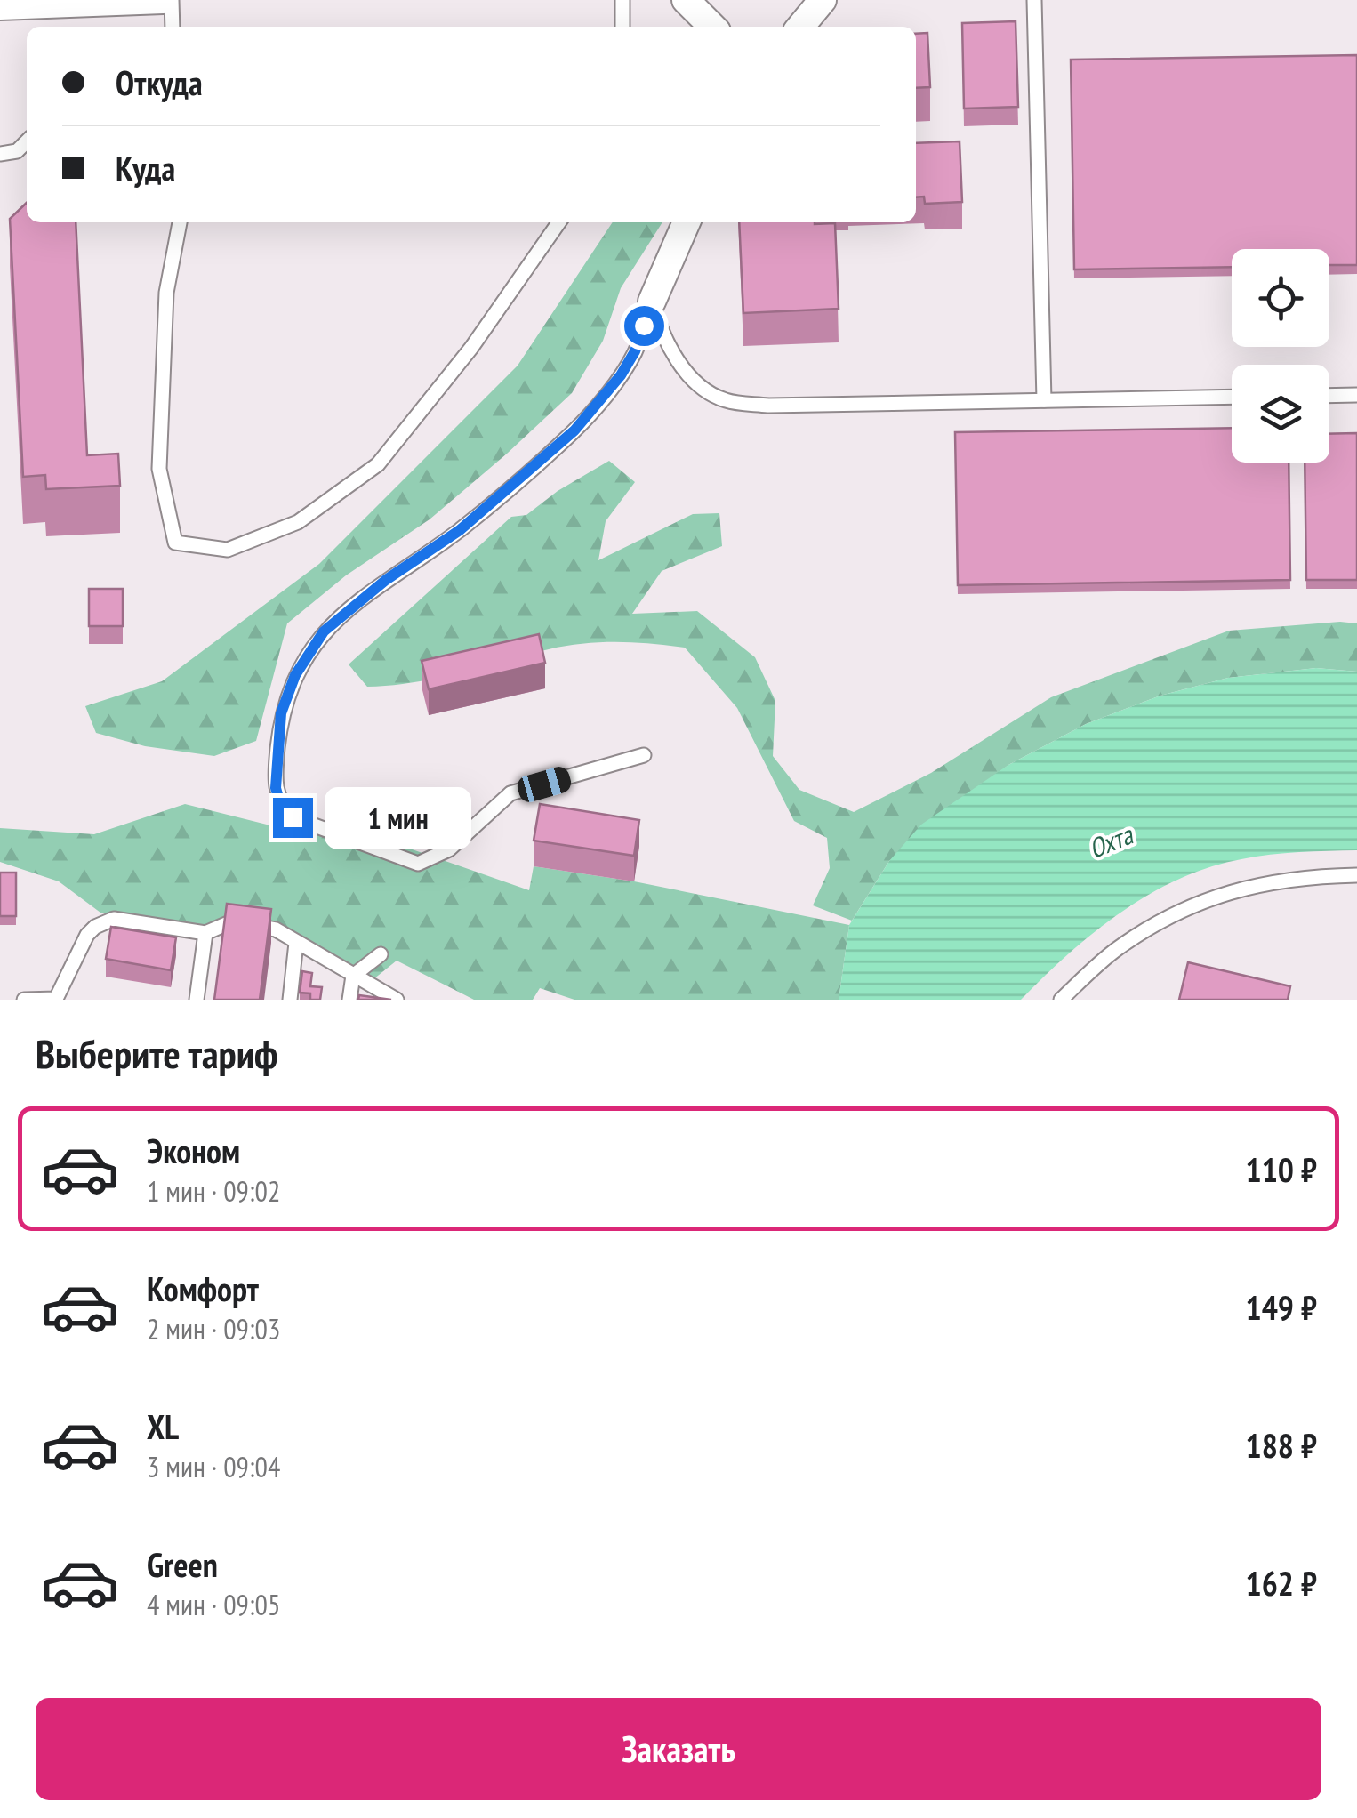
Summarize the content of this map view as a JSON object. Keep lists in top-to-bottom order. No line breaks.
{"water":["Охта"],"page":{"banner":["Откуда","Куда"],"bubble":"1 мин","heading":"Выберите тариф","list":[{"name":"Эконом","note":"1 мин · 09:02","value":"110 ₽"},{"name":"Комфорт","note":"2 мин · 09:03","value":"149 ₽"},{"name":"XL","note":"3 мин · 09:04","value":"188 ₽"},{"name":"Green","note":"4 мин · 09:05","value":"162 ₽"}],"buttons":"Заказать"}}
